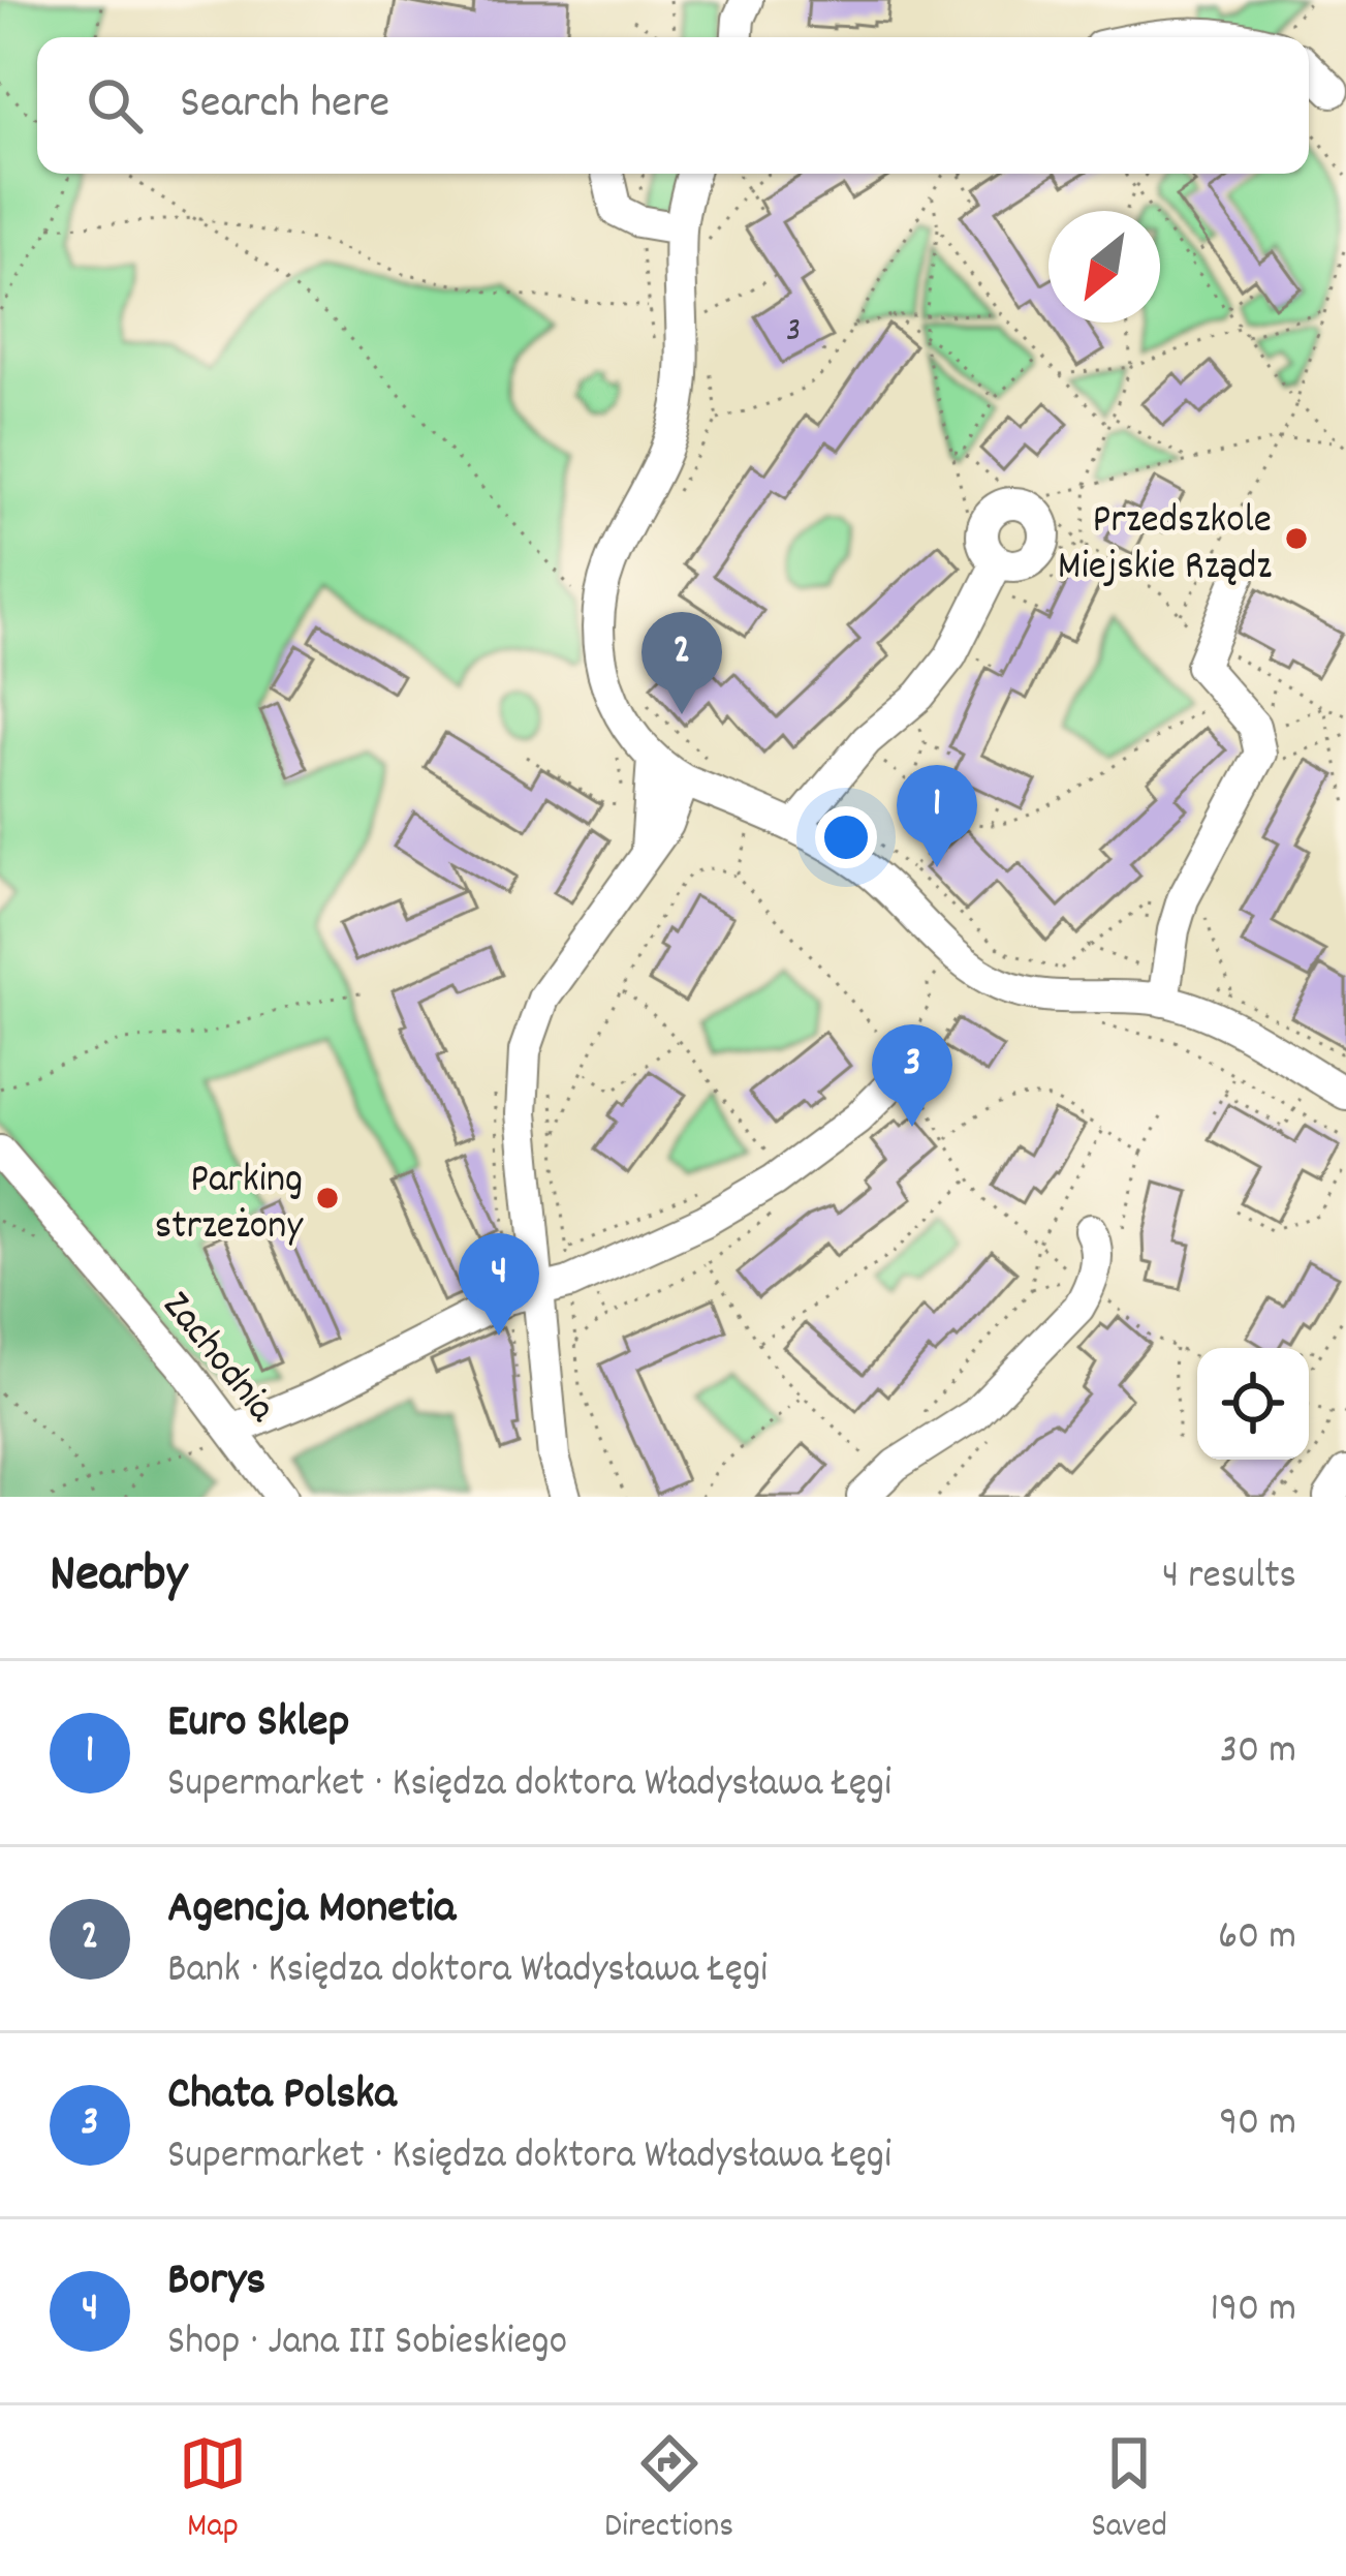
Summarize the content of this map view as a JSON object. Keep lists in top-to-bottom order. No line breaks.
{"streets":{"street":["Zachodnia"]},"places":["Przedszkole Miejskie Rządz","Parking strzeżony"],"house_numbers":["3"],"north":"bottom left","page":{"search":"Search here","pins":["2","1","3","4"],"heading":["Nearby","4 results"],"list":[{"mark":"1","name":"Euro Sklep","note":"Supermarket · Księdza doktora Władysława Łęgi","value":"30 m"},{"mark":"2","name":"Agencja Monetia","note":"Bank · Księdza doktora Władysława Łęgi","value":"60 m"},{"mark":"3","name":"Chata Polska","note":"Supermarket · Księdza doktora Władysława Łęgi","value":"90 m"},{"mark":"4","name":"Borys","note":"Shop · Jana III Sobieskiego","value":"190 m"}],"nav":["Map","Directions","Saved"]}}
